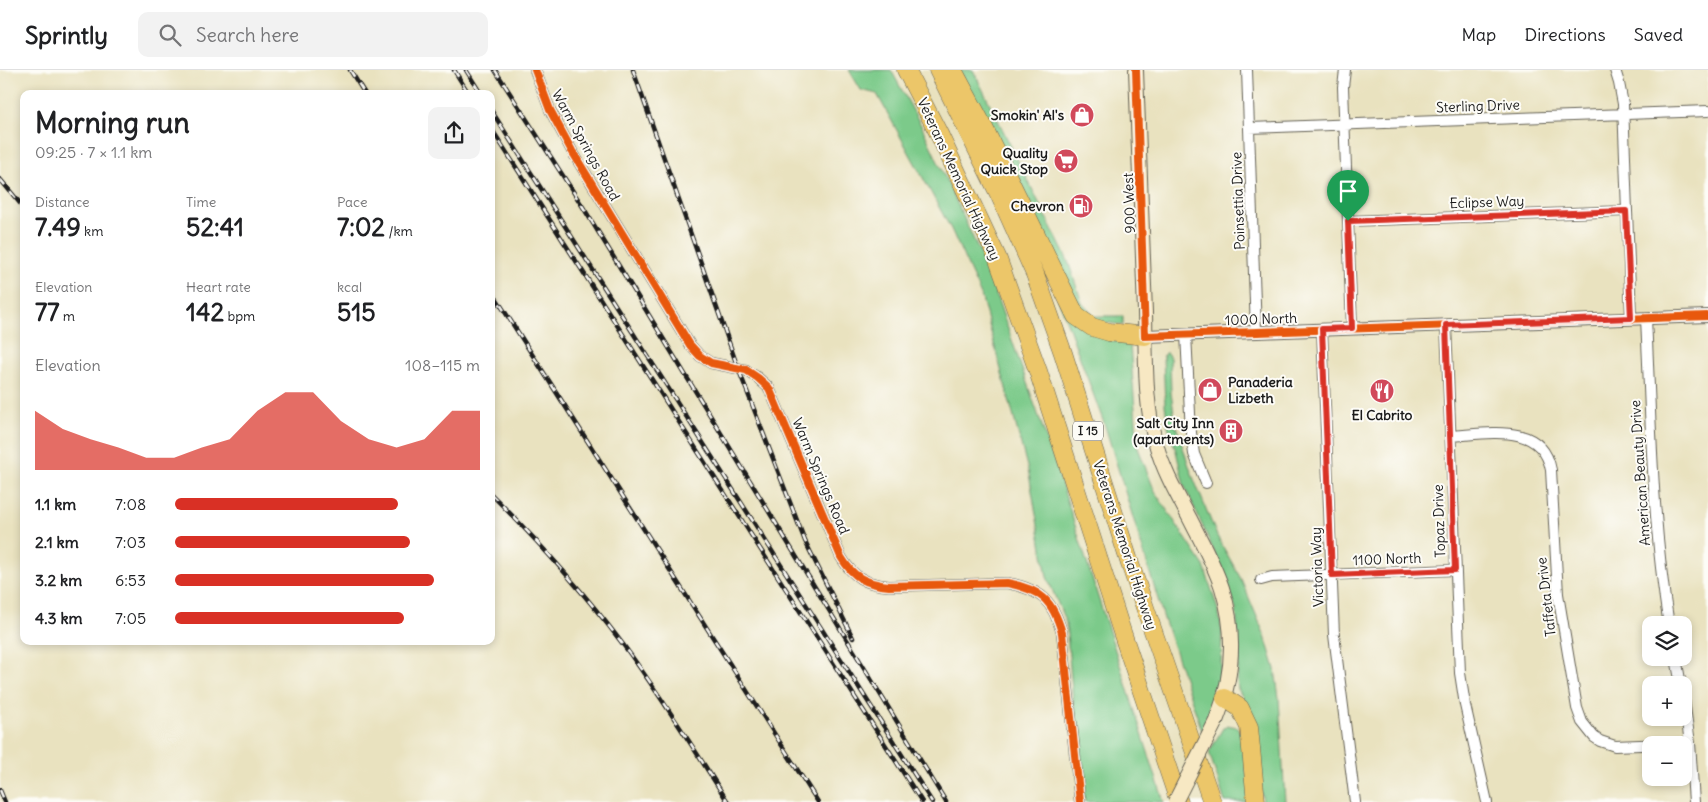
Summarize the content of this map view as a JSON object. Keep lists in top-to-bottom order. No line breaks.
{"streets":{"highway":["Veterans Memorial Highway","I 15"],"main road":["900 West"],"street":["Sterling Drive","Warm Springs Road","Poinsettia Drive","Eclipse Way","1000 North","American Beauty Drive","Topaz Drive","1100 North","Victoria Way","Taffeta Drive"]},"crossings":[["Sterling Drive","Poinsettia Drive"],["Poinsettia Drive","1000 North"],["900 West","1000 North"],["1000 North","American Beauty Drive"],["1000 North","Topaz Drive"],["1000 North","Victoria Way"],["Topaz Drive","1100 North"],["Topaz Drive","Taffeta Drive"],["1100 North","Victoria Way"]],"places":{"shop":["Smokin' Al's","Panaderia Lizbeth"],"supermarket":["Quality Quick Stop"],"fuel station":["Chevron"],"restaurant":["El Cabrito"],"building":["Salt City Inn (apartments)"]},"page":{"header":"Sprintly","search":"Search here","nav":["Map","Directions","Saved"],"heading":["Morning run","09:25 · 7 × 1.1 km"],"stats":[["Distance","7.49 km"],["Time","52:41"],["Pace","7:02 /km"],["Elevation","77 m"],["Heart rate","142 bpm"],["kcal","515"]],"chart":["Elevation","108–115 m"],"list":[{"name":"1.1 km","note":"7:08"},{"name":"2.1 km","note":"7:03"},{"name":"3.2 km","note":"6:53"},{"name":"4.3 km","note":"7:05"}],"map_buttons":["+","−"]}}
